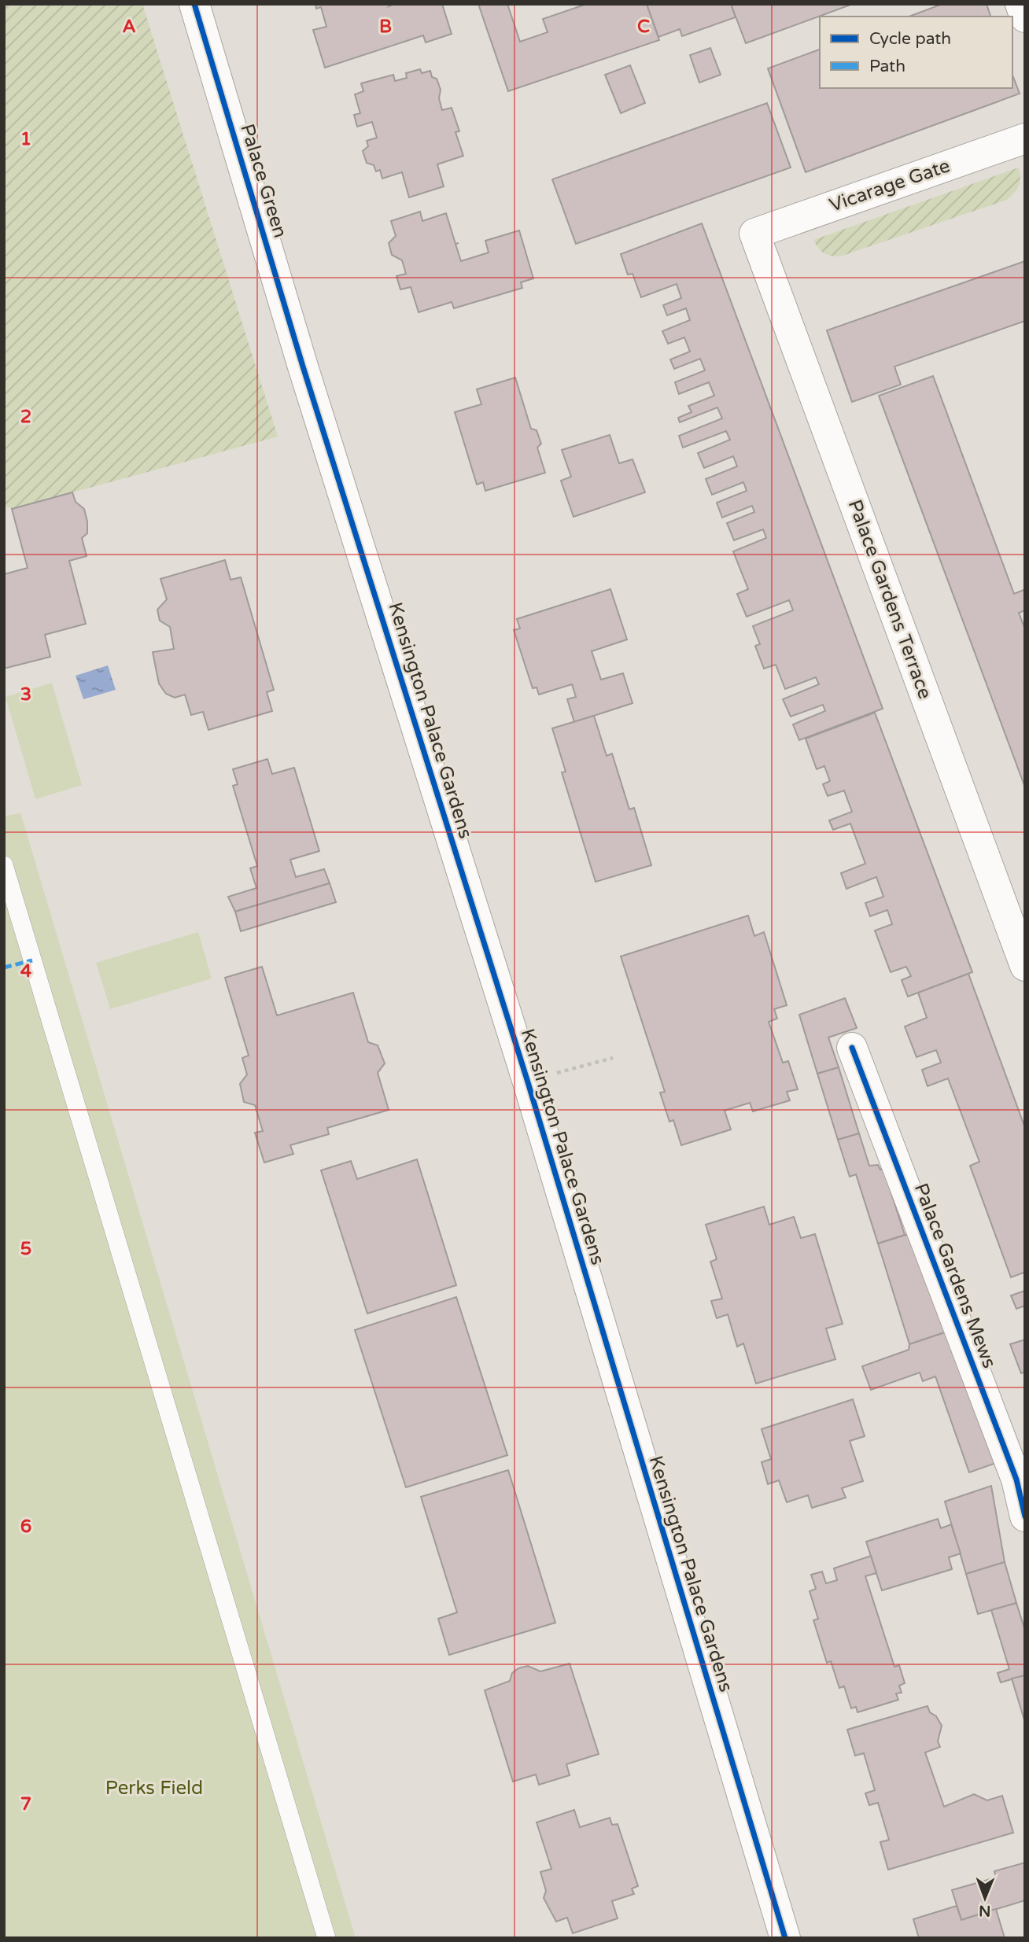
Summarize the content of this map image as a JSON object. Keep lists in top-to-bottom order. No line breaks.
{"streets":{"street":["Palace Green","Vicarage Gate","Palace Gardens Terrace","Kensington Palace Gardens","Palace Gardens Mews"]},"crossings":[["Palace Green","Kensington Palace Gardens"],["Vicarage Gate","Palace Gardens Terrace"]],"parks":["Perks Field"],"legend":["Cycle path","Path"],"north":"bottom","grid":{"columns":["A","B","C"],"rows":["1","2","3","4","5","6","7"]}}
